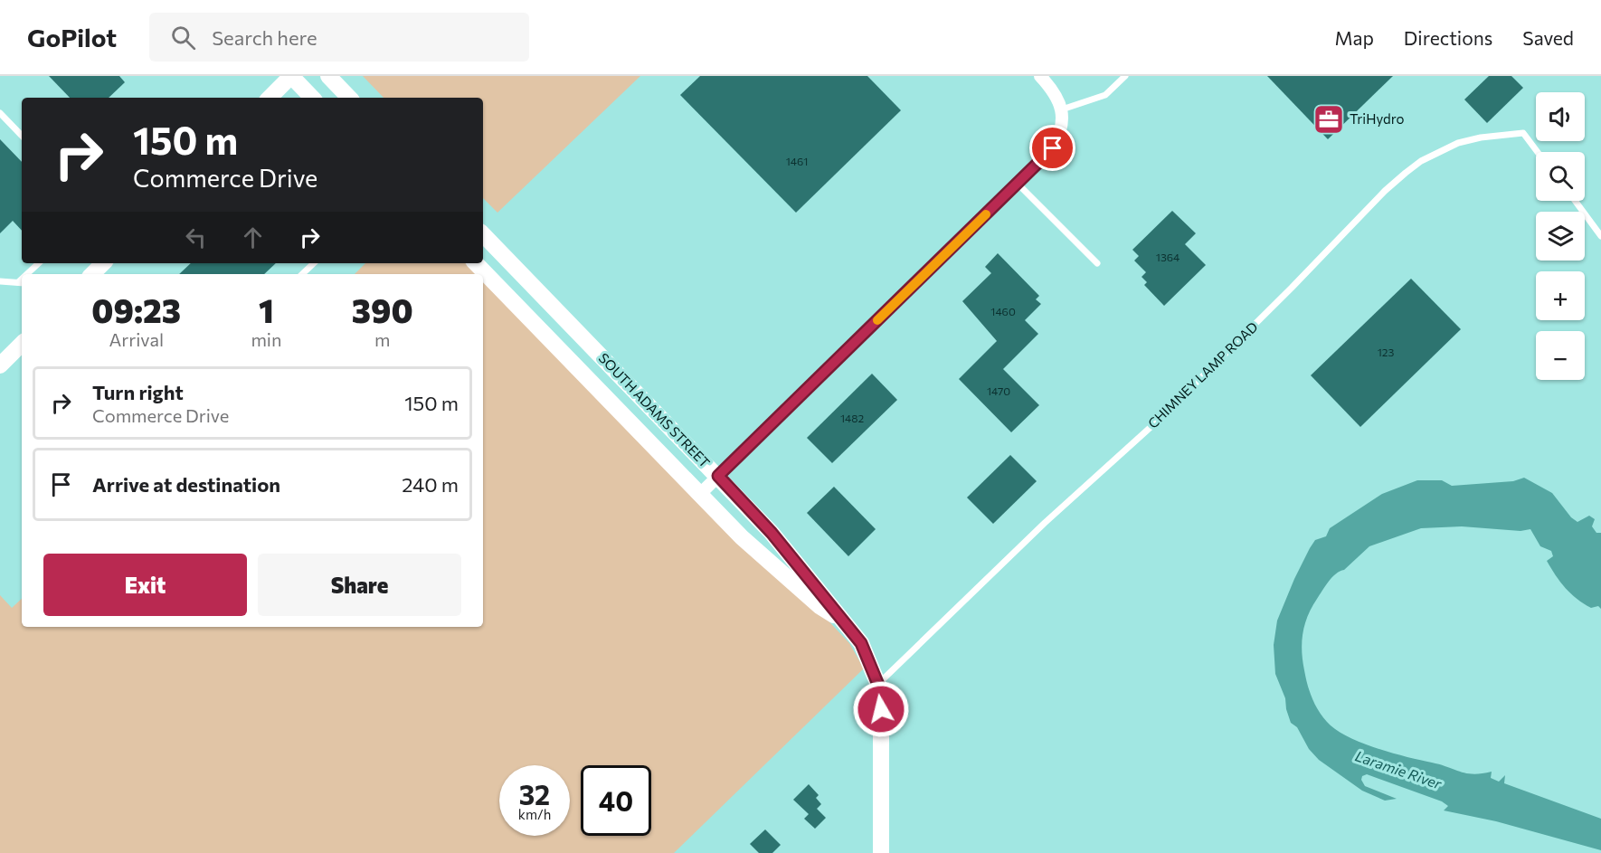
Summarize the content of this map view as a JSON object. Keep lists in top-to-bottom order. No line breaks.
{"streets":{"street":["SOUTH ADAMS STREET"],"lane":["CHIMNEY LAMP ROAD"]},"crossings":[["CHIMNEY LAMP ROAD","SOUTH ADAMS STREET"]],"water":["Laramie River"],"places":{"office":["TriHydro"]},"house_numbers":["1461","1364","1460","123","1470","1482"],"page":{"header":"GoPilot","search":"Search here","nav":["Map","Directions","Saved"],"map_buttons":["+","−"],"turn":["150 m","Commerce Drive"],"eta":["09:23","Arrival","1","min","390","m"],"list":[{"name":"Turn right","note":"Commerce Drive","value":"150 m"},{"name":"Arrive at destination","value":"240 m"}],"buttons":["Exit","Share"],"speed":"32 km/h","limit":"40"}}
